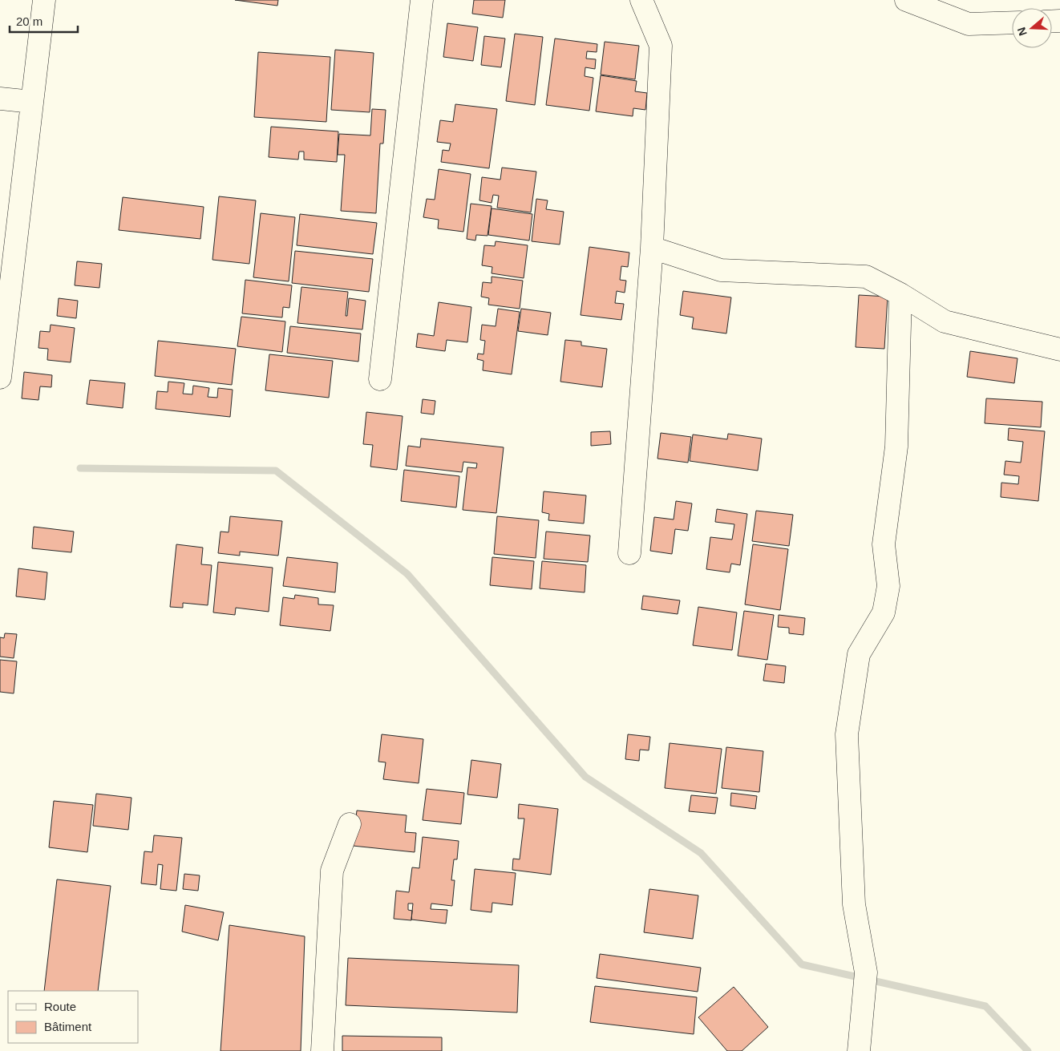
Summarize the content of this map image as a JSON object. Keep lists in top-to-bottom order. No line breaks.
{"legend":["Route","Bâtiment"],"scale_bar":"20 m","north":"left"}
